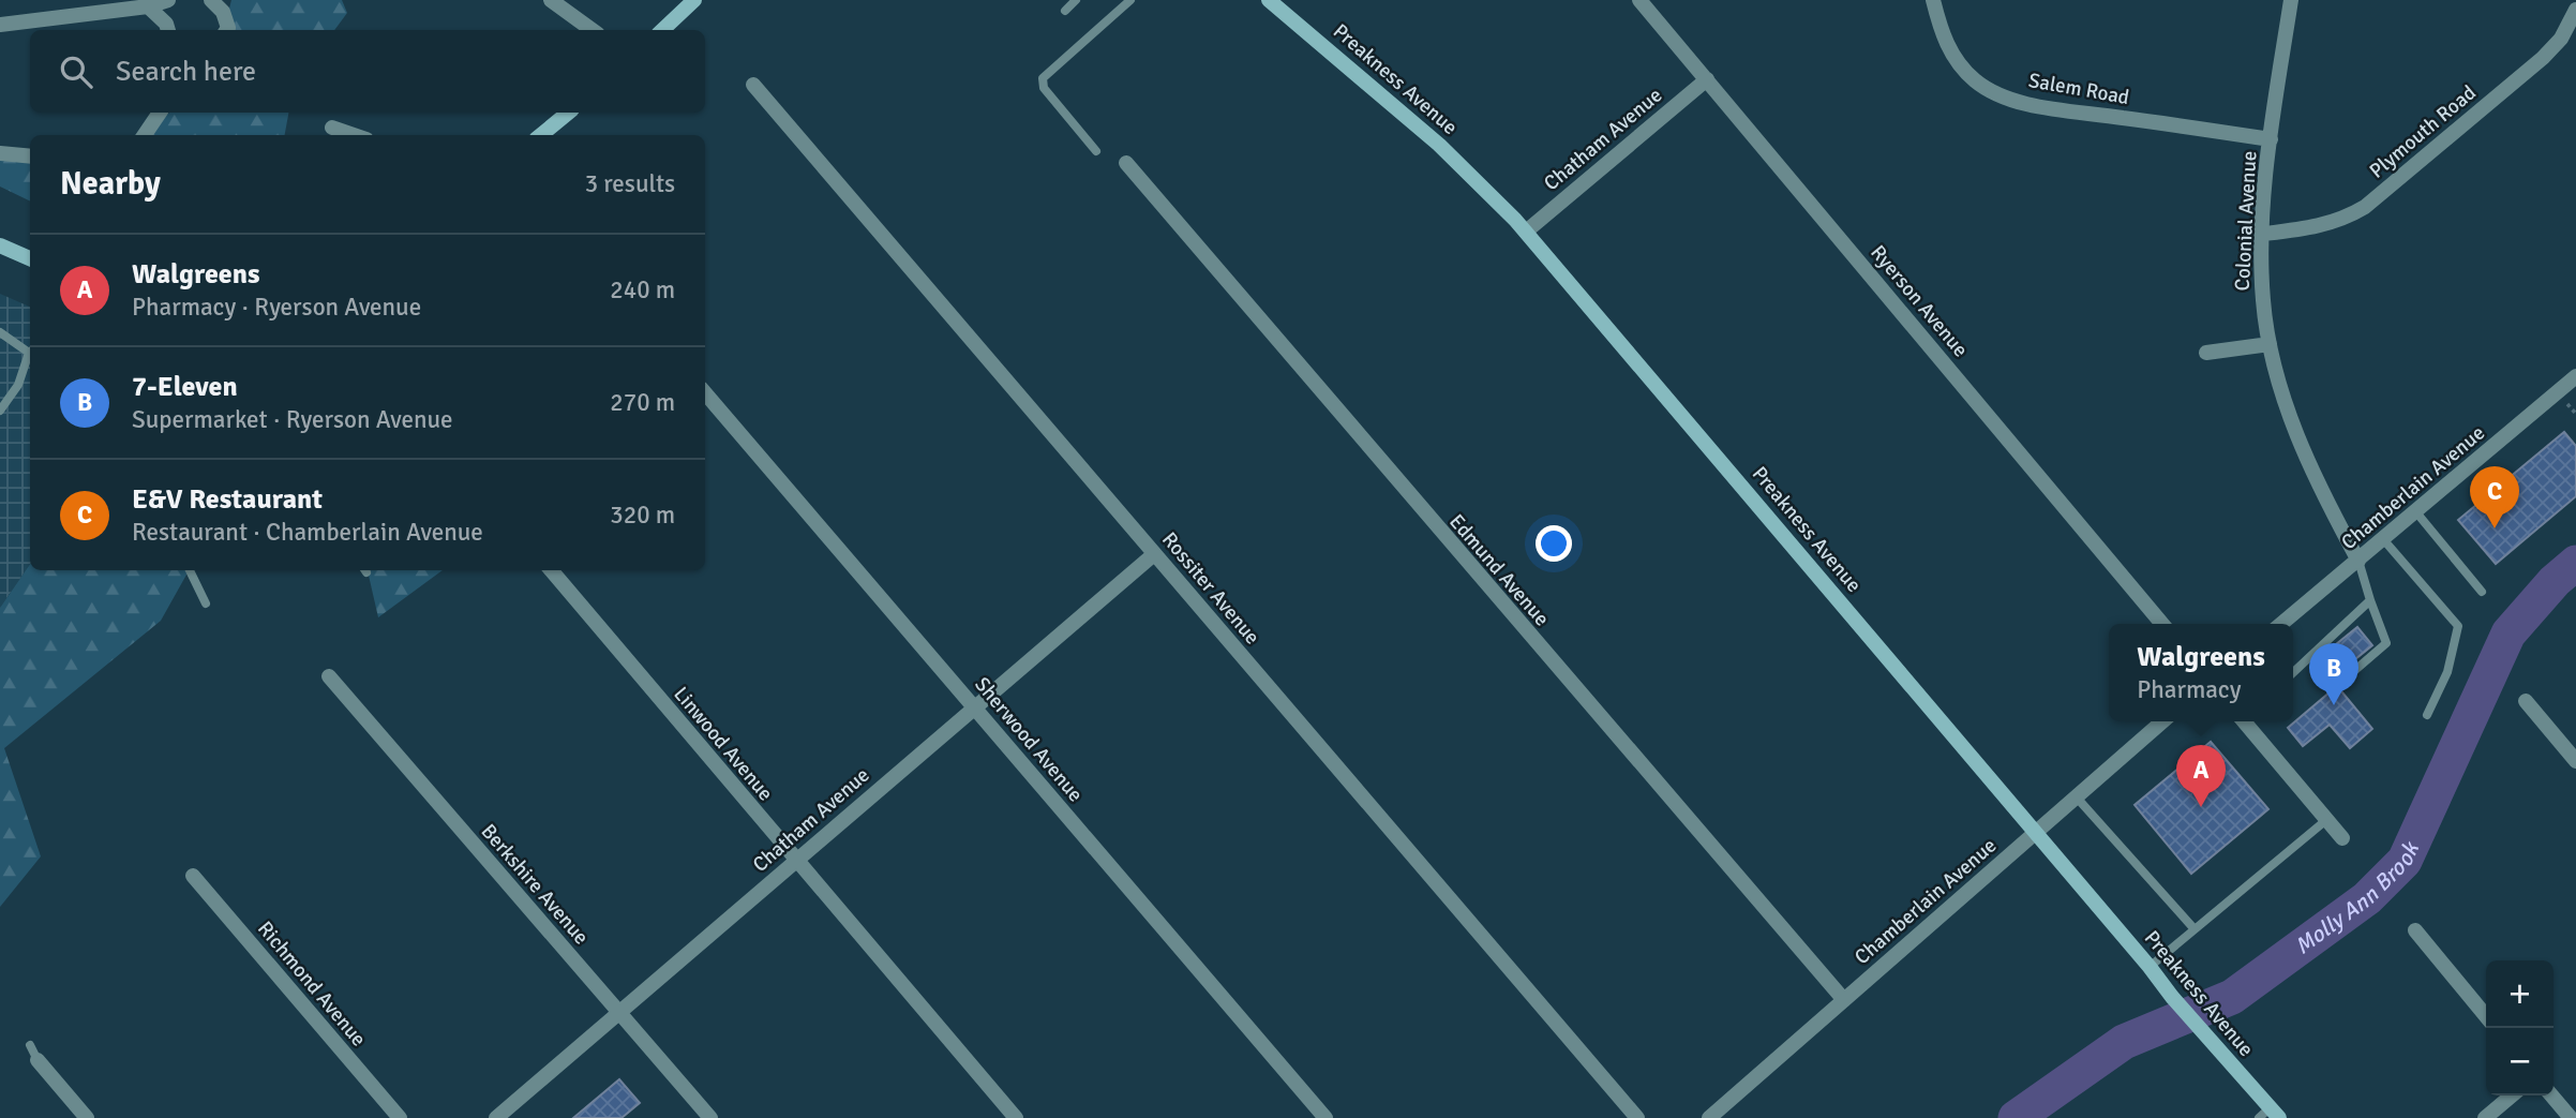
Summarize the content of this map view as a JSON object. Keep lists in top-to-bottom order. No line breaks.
{"streets":{"main road":["Preakness Avenue"],"street":["Salem Road","Plymouth Road","Chatham Avenue","Colonial Avenue","Ryerson Avenue","Chamberlain Avenue","Edmund Avenue","Rossiter Avenue","Sherwood Avenue","Linwood Avenue","Berkshire Avenue","Richmond Avenue"]},"crossings":[["Preakness Avenue","Chatham Avenue"],["Preakness Avenue","Chamberlain Avenue"],["Salem Road","Colonial Avenue"],["Plymouth Road","Colonial Avenue"],["Chatham Avenue","Ryerson Avenue"],["Chatham Avenue","Rossiter Avenue"],["Chatham Avenue","Sherwood Avenue"],["Chatham Avenue","Linwood Avenue"],["Chatham Avenue","Berkshire Avenue"],["Colonial Avenue","Chamberlain Avenue"],["Chamberlain Avenue","Edmund Avenue"]],"water":["Molly Ann Brook"],"page":{"search":"Search here","heading":["Nearby","3 results"],"list":[{"mark":"A","name":"Walgreens","note":"Pharmacy · Ryerson Avenue","value":"240 m"},{"mark":"B","name":"7-Eleven","note":"Supermarket · Ryerson Avenue","value":"270 m"},{"mark":"C","name":"E&V Restaurant","note":"Restaurant · Chamberlain Avenue","value":"320 m"}],"pins":["C","B","A"],"popup":["Walgreens","Pharmacy"],"map_buttons":["+","−"]}}
